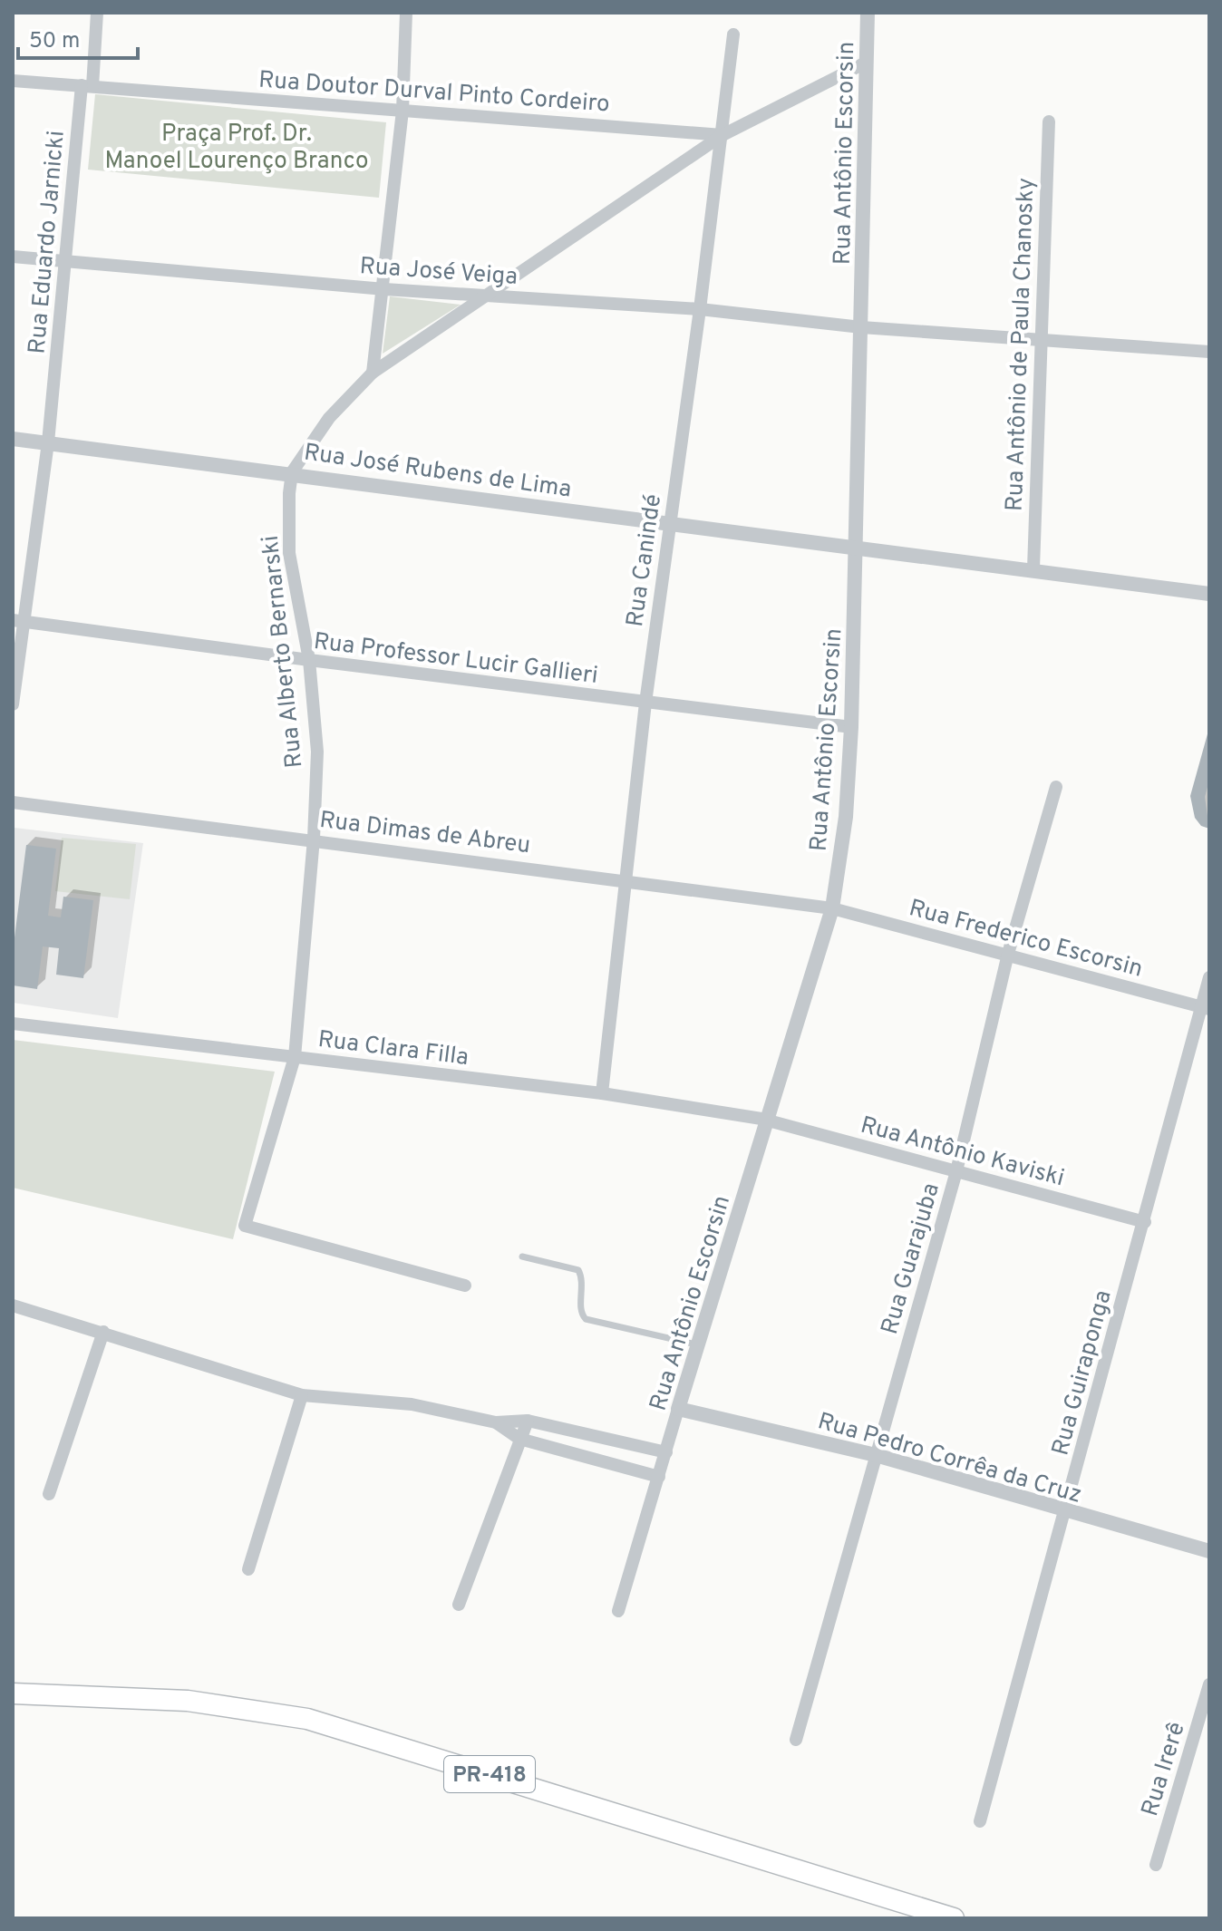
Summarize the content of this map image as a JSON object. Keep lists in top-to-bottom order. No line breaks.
{"streets":{"highway":["PR-418"],"street":["Rua Doutor Durval Pinto Cordeiro","Rua Antônio Escorsin","Rua Eduardo Jarnicki","Rua José Veiga","Rua Antônio de Paula Chanosky","Rua José Rubens de Lima","Rua Canindé","Rua Alberto Bernarski","Rua Professor Lucir Gallieri","Rua Dimas de Abreu","Rua Frederico Escorsin","Rua Clara Filla","Rua Antônio Kaviski","Rua Guarajuba","Rua Guiraponga","Rua Pedro Corrêa da Cruz","Rua Irerê"]},"crossings":[["Rua Doutor Durval Pinto Cordeiro","Rua Eduardo Jarnicki"],["Rua Doutor Durval Pinto Cordeiro","Rua Canindé"],["Rua Antônio Escorsin","Rua José Veiga"],["Rua Antônio Escorsin","Rua José Rubens de Lima"],["Rua Antônio Escorsin","Rua Professor Lucir Gallieri"],["Rua Antônio Escorsin","Rua Dimas de Abreu"],["Rua Antônio Escorsin","Rua Frederico Escorsin"],["Rua Antônio Escorsin","Rua Clara Filla"],["Rua Antônio Escorsin","Rua Antônio Kaviski"],["Rua Antônio Escorsin","Rua Pedro Corrêa da Cruz"],["Rua Eduardo Jarnicki","Rua José Veiga"],["Rua Eduardo Jarnicki","Rua José Rubens de Lima"],["Rua Eduardo Jarnicki","Rua Professor Lucir Gallieri"],["Rua José Veiga","Rua Antônio de Paula Chanosky"],["Rua José Veiga","Rua Canindé"],["Rua Antônio de Paula Chanosky","Rua José Rubens de Lima"],["Rua José Rubens de Lima","Rua Canindé"],["Rua José Rubens de Lima","Rua Alberto Bernarski"],["Rua Canindé","Rua Professor Lucir Gallieri"],["Rua Canindé","Rua Dimas de Abreu"],["Rua Canindé","Rua Clara Filla"],["Rua Alberto Bernarski","Rua Professor Lucir Gallieri"],["Rua Alberto Bernarski","Rua Dimas de Abreu"],["Rua Alberto Bernarski","Rua Clara Filla"],["Rua Dimas de Abreu","Rua Frederico Escorsin"],["Rua Frederico Escorsin","Rua Guarajuba"],["Rua Frederico Escorsin","Rua Guiraponga"],["Rua Clara Filla","Rua Antônio Kaviski"],["Rua Antônio Kaviski","Rua Guarajuba"],["Rua Antônio Kaviski","Rua Guiraponga"],["Rua Guarajuba","Rua Pedro Corrêa da Cruz"],["Rua Guiraponga","Rua Pedro Corrêa da Cruz"]],"parks":["Praça Prof. Dr. Manoel Lourenço Branco"],"scale_bar":"50 m"}
